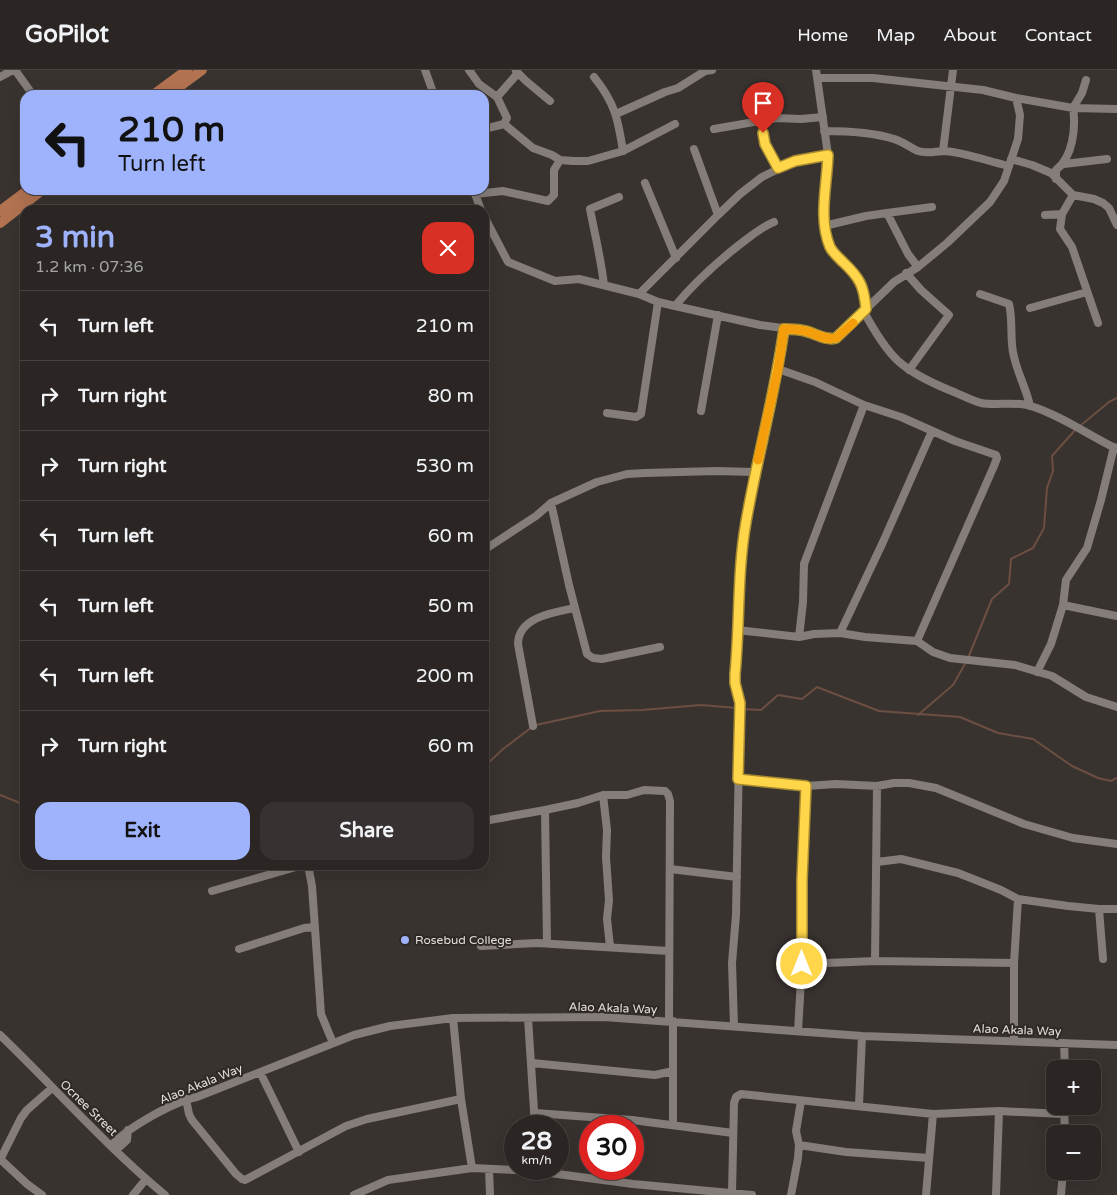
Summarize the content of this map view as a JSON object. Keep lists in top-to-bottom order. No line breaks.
{"streets":{"street":["Alao Akala Way","Ocnee Street"]},"crossings":[["Alao Akala Way","Ocnee Street"]],"places":["Rosebud College"],"page":{"header":"GoPilot","nav":["Home","Map","About","Contact"],"turn":["210 m","Turn left"],"heading":["3 min","1.2 km · 07:36"],"list":[{"name":"Turn left","value":"210 m"},{"name":"Turn right","value":"80 m"},{"name":"Turn right","value":"530 m"},{"name":"Turn left","value":"60 m"},{"name":"Turn left","value":"50 m"},{"name":"Turn left","value":"200 m"},{"name":"Turn right","value":"60 m"}],"buttons":["Exit","Share"],"map_buttons":["+","−"],"speed":"28 km/h","limit":"30"}}
